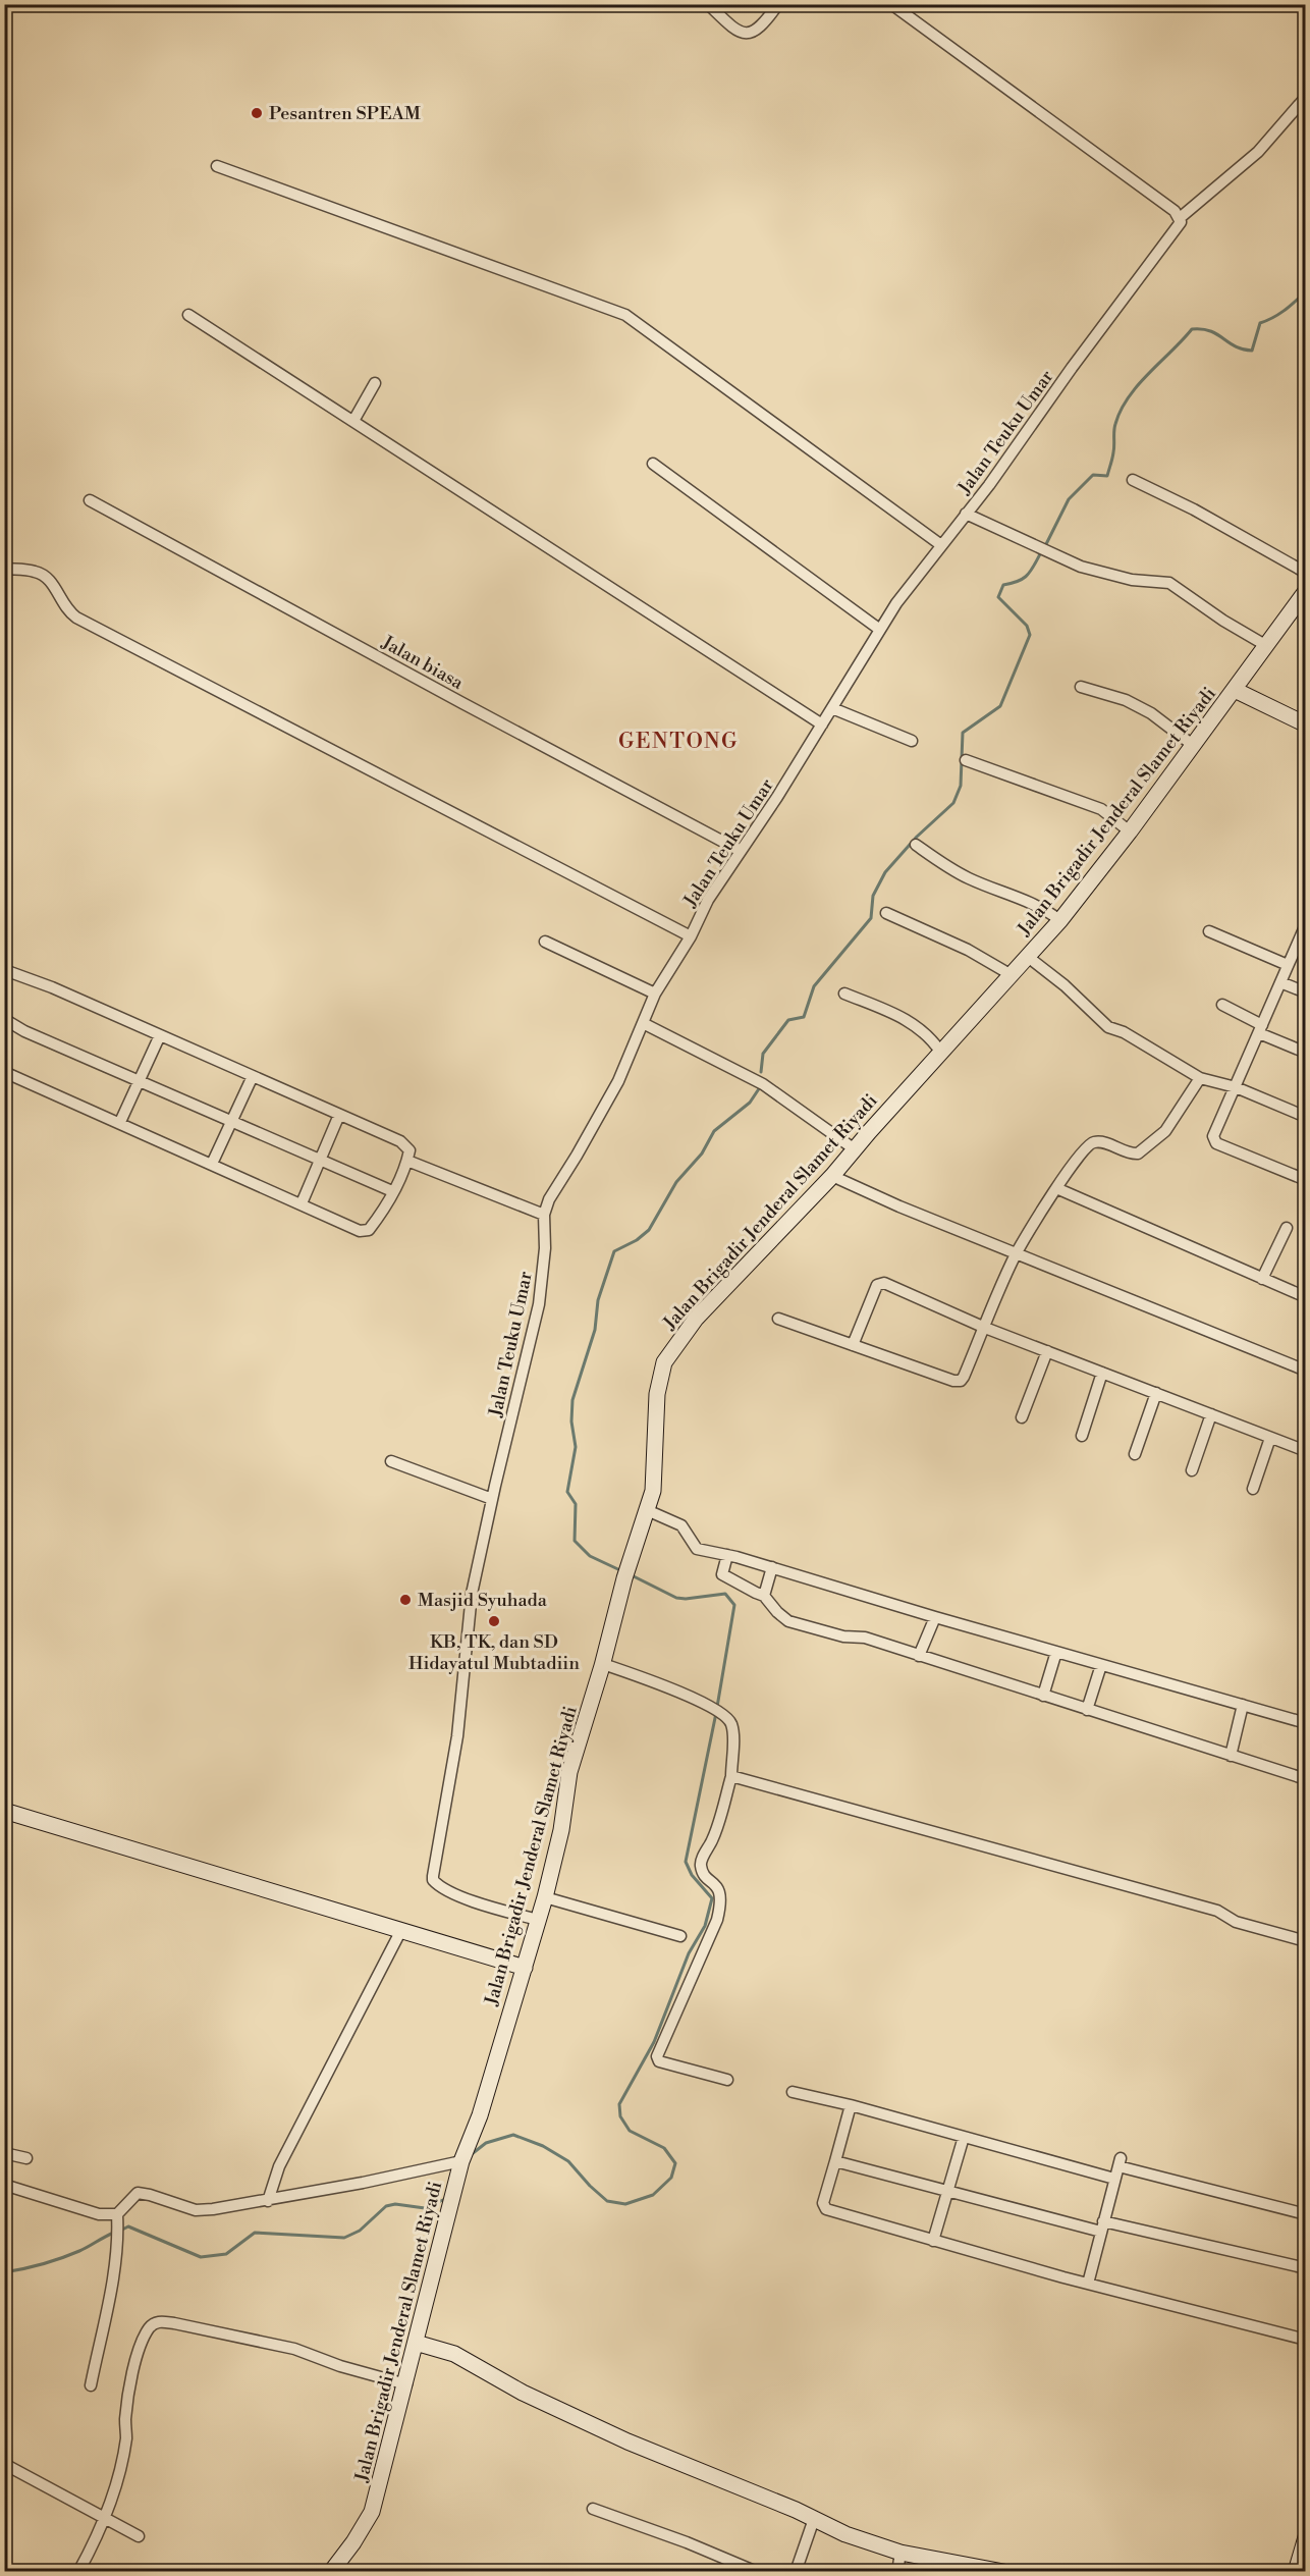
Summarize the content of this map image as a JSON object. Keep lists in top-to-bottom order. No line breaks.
{"streets":{"main road":["Jalan Brigadir Jenderal Slamet Riyadi"],"street":["Jalan Teuku Umar","Jalan biasa"]},"crossings":[["Jalan Teuku Umar","Jalan biasa"],["Jalan Teuku Umar","Jalan Brigadir Jenderal Slamet Riyadi"]],"districts":["GENTONG"],"places":["Pesantren SPEAM","Masjid Syuhada","KB, TK, dan SD Hidayatul Mubtadiin"]}
